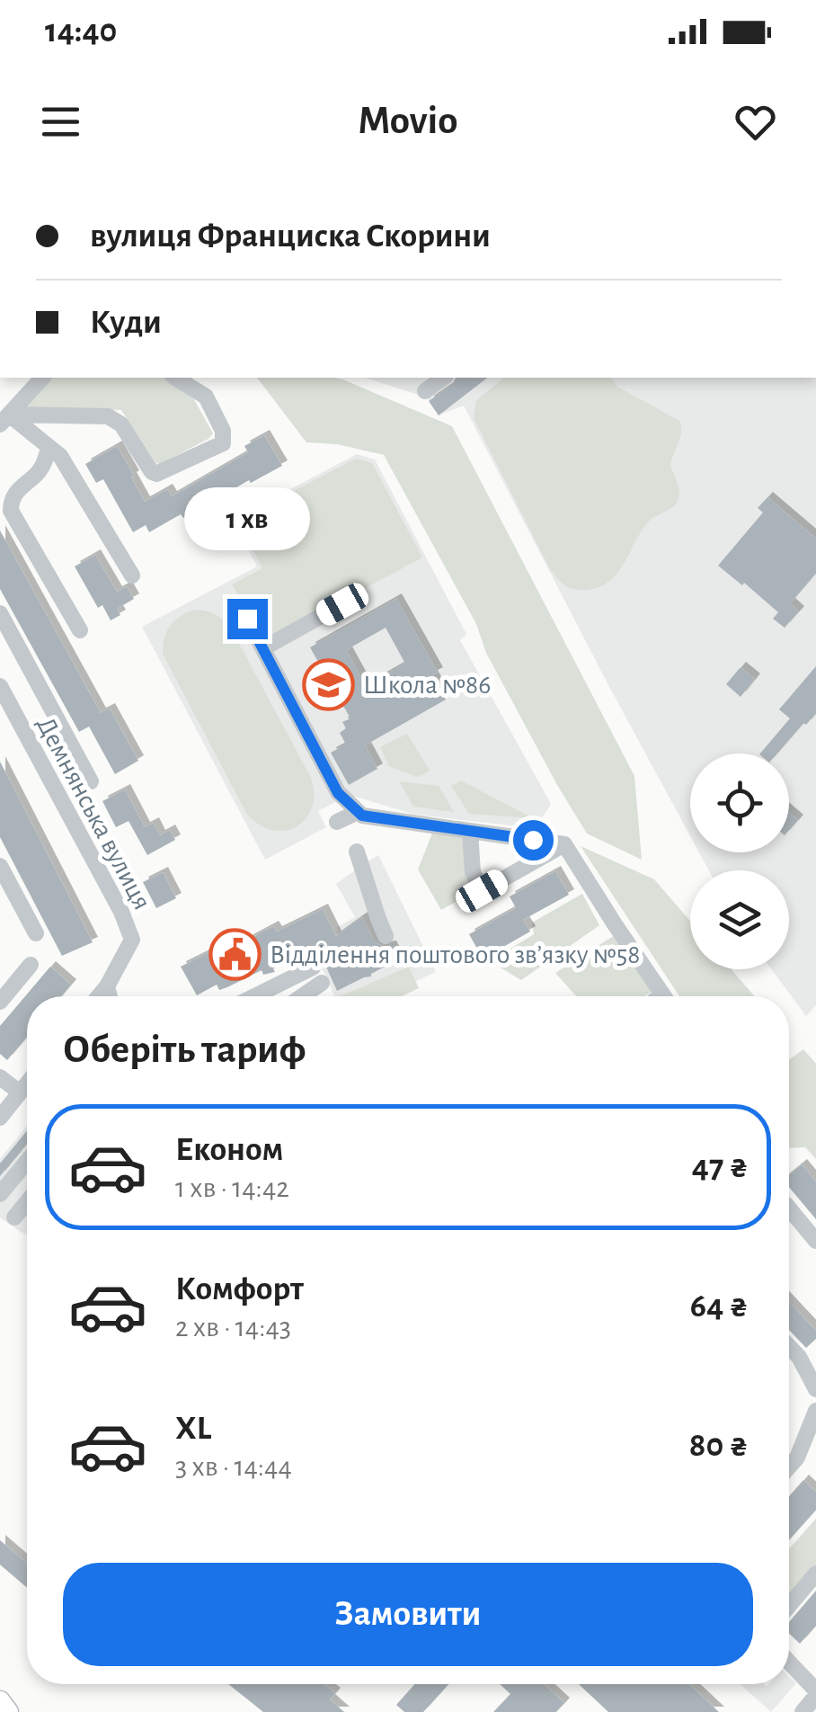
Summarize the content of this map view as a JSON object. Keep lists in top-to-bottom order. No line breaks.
{"streets":{"street":["Демнянська вулиця"]},"places":{"school or university":["Школа №86"],"public building":["Відділення поштового зв’язку №58"]},"page":{"status":"14:40","header":"Movio","banner":["вулиця Франциска Скорини","Куди"],"bubble":"1 хв","heading":"Оберіть тариф","list":[{"name":"Економ","note":"1 хв · 14:42","value":"47 ₴"},{"name":"Комфорт","note":"2 хв · 14:43","value":"64 ₴"},{"name":"XL","note":"3 хв · 14:44","value":"80 ₴"}],"buttons":"Замовити"}}
